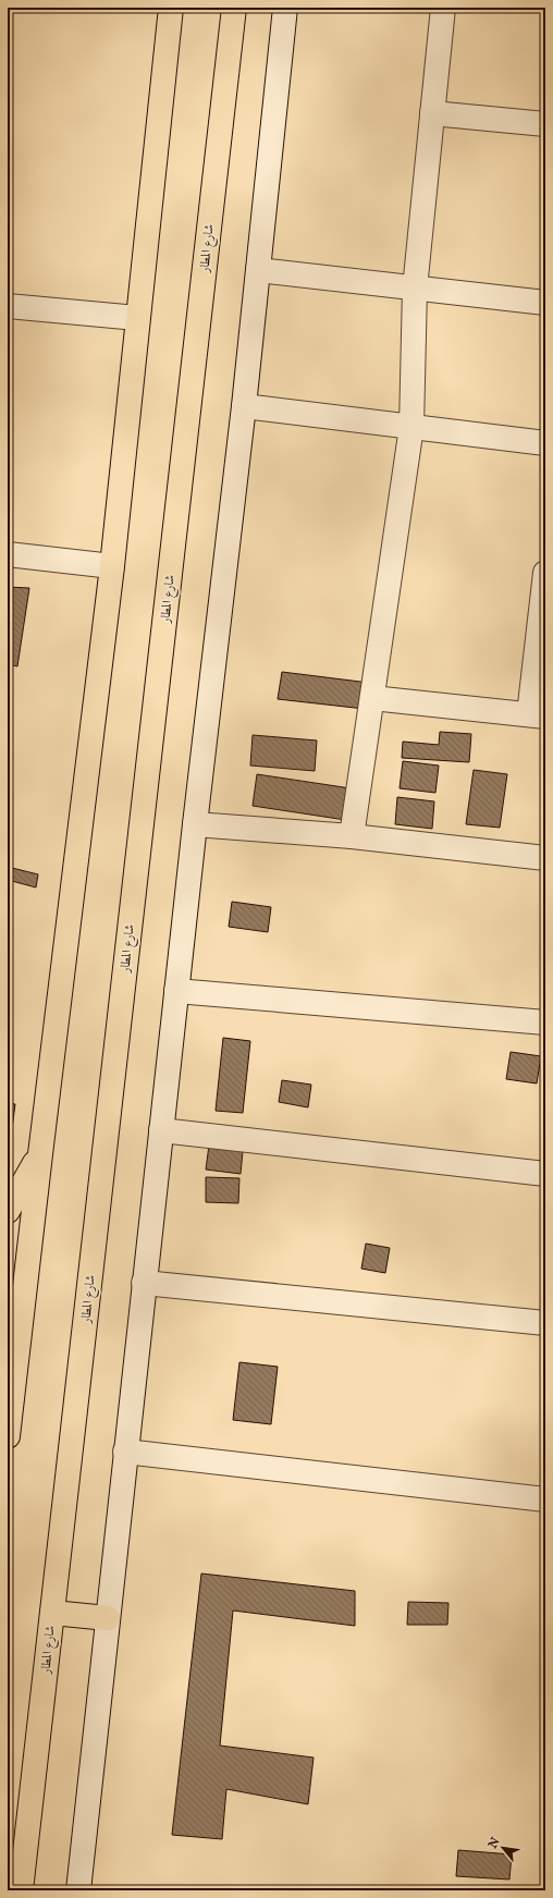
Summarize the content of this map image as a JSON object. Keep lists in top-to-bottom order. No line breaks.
{"streets":{"main road":["شارع المطار"]},"north":"top left"}
